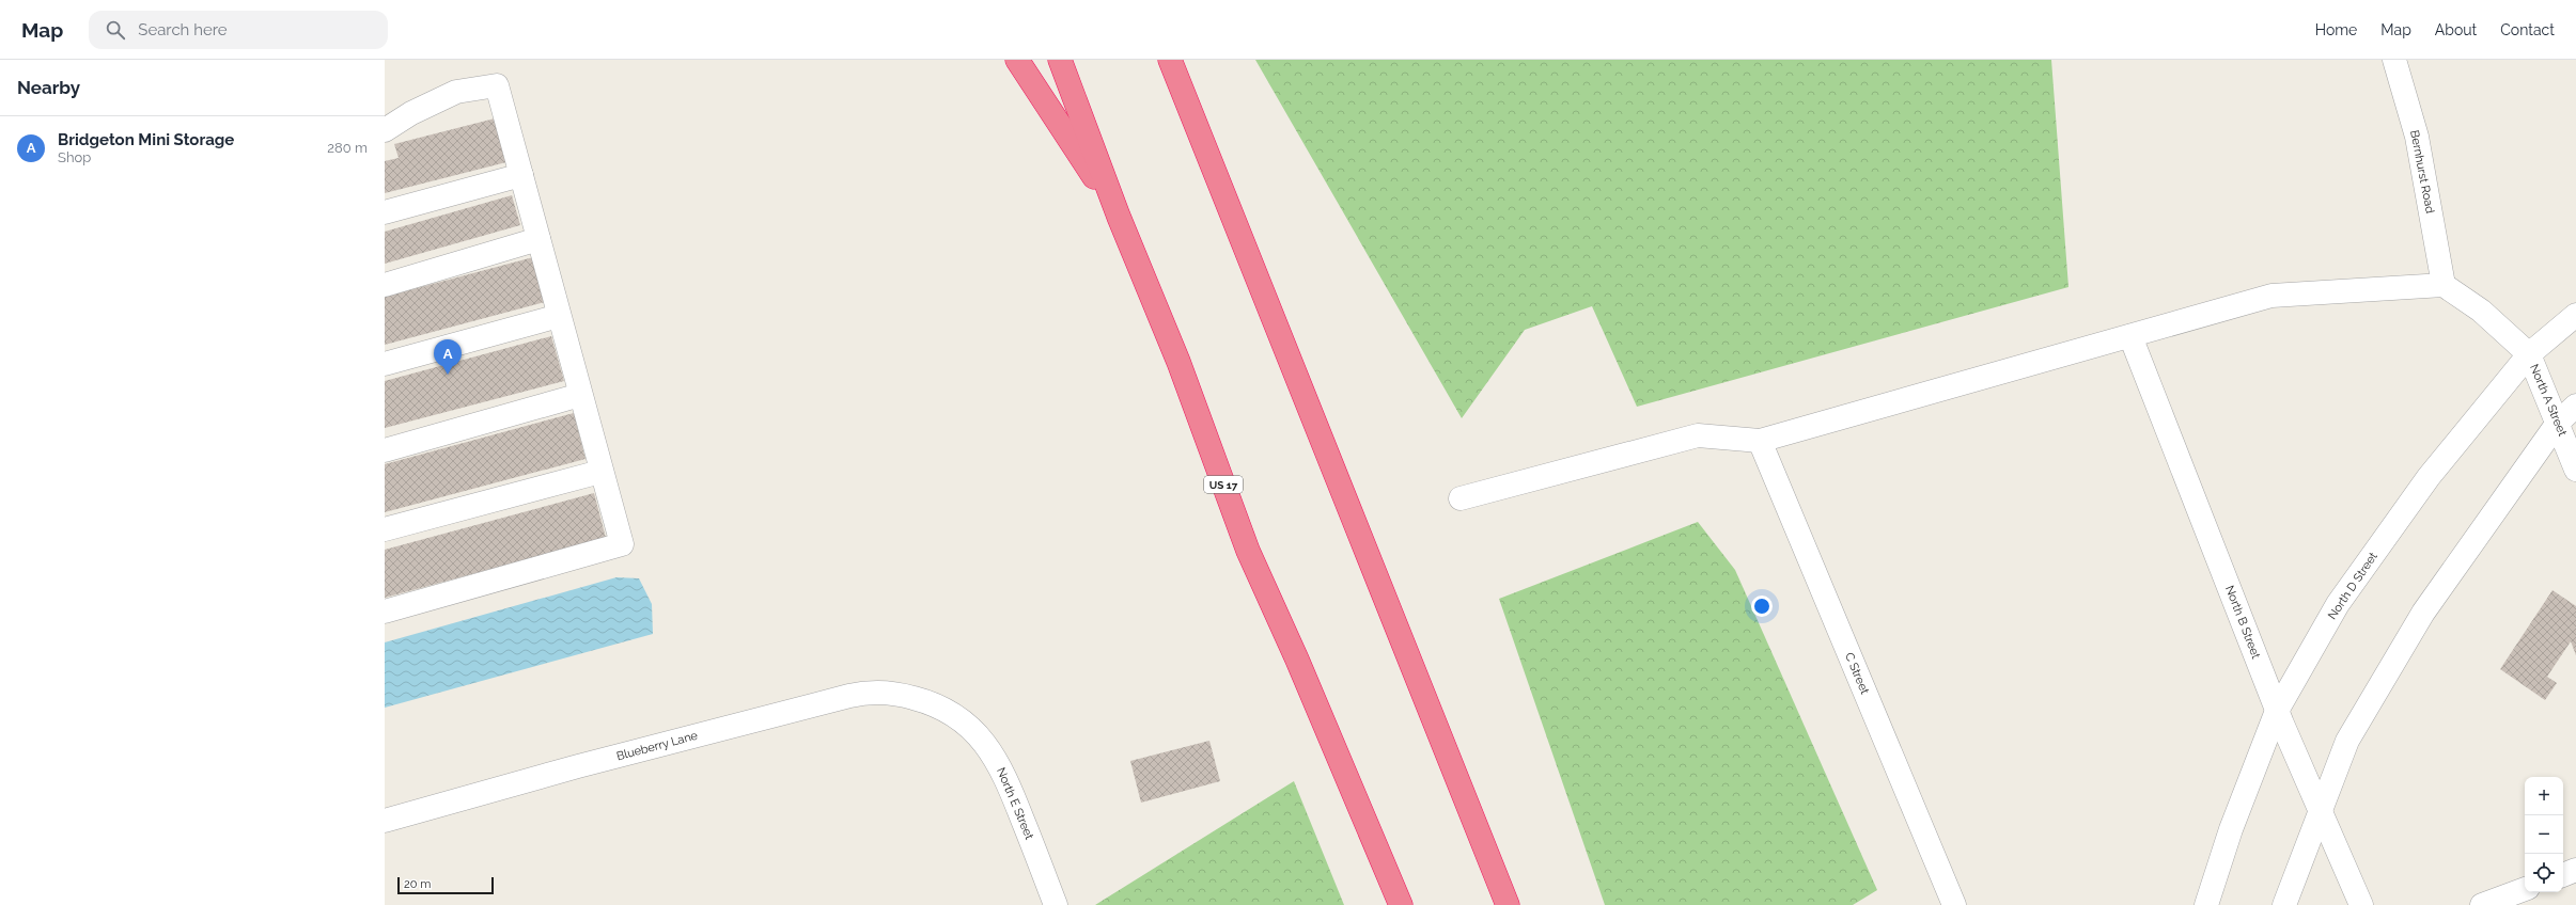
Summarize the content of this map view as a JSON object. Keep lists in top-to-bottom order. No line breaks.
{"streets":{"highway":["US 17"],"street":["Bernhurst Road","North A Street","North D Street","North B Street","C Street","Blueberry Lane","North E Street"]},"crossings":[["North A Street","North D Street"],["North D Street","North B Street"],["Blueberry Lane","North E Street"]],"scale_bar":"20 m","page":{"header":"Map","search":"Search here","nav":["Home","Map","About","Contact"],"heading":"Nearby","list":[{"mark":"A","name":"Bridgeton Mini Storage","note":"Shop","value":"280 m"}],"pins":"A","map_buttons":["+","−"],"scale":"20 m"}}
